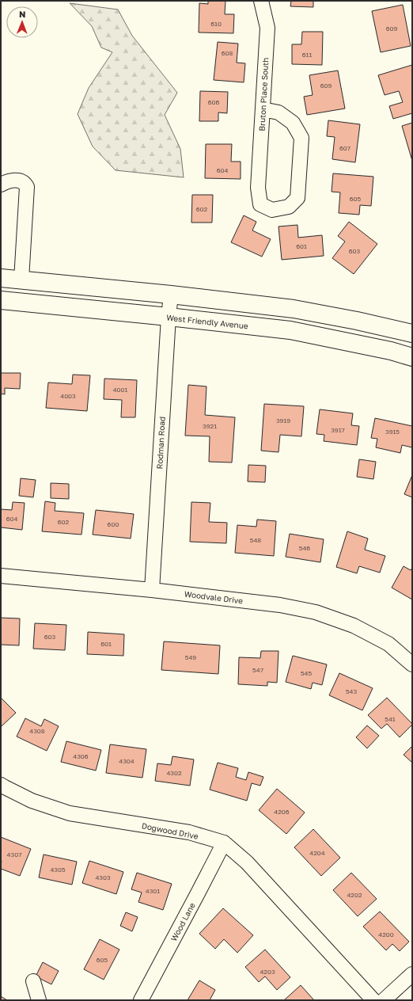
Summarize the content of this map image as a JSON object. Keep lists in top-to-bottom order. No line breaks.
{"streets":{"main road":["West Friendly Avenue"],"street":["Bruton Place South","Rodman Road","Woodvale Drive","Dogwood Drive","Wood Lane"]},"crossings":[["West Friendly Avenue","Rodman Road"],["Rodman Road","Woodvale Drive"],["Dogwood Drive","Wood Lane"]],"house_numbers":["610","609","608","611","609","606","607","604","605","602","601","603","4001","4003","3919","3921","3917","3915","604","602","600","548","546","603","601","549","547","545","543","541","4308","4306","4304","4302","4206","4204","4307","4305","4303","4301","4202","4200","605","4203"],"north":"top"}
